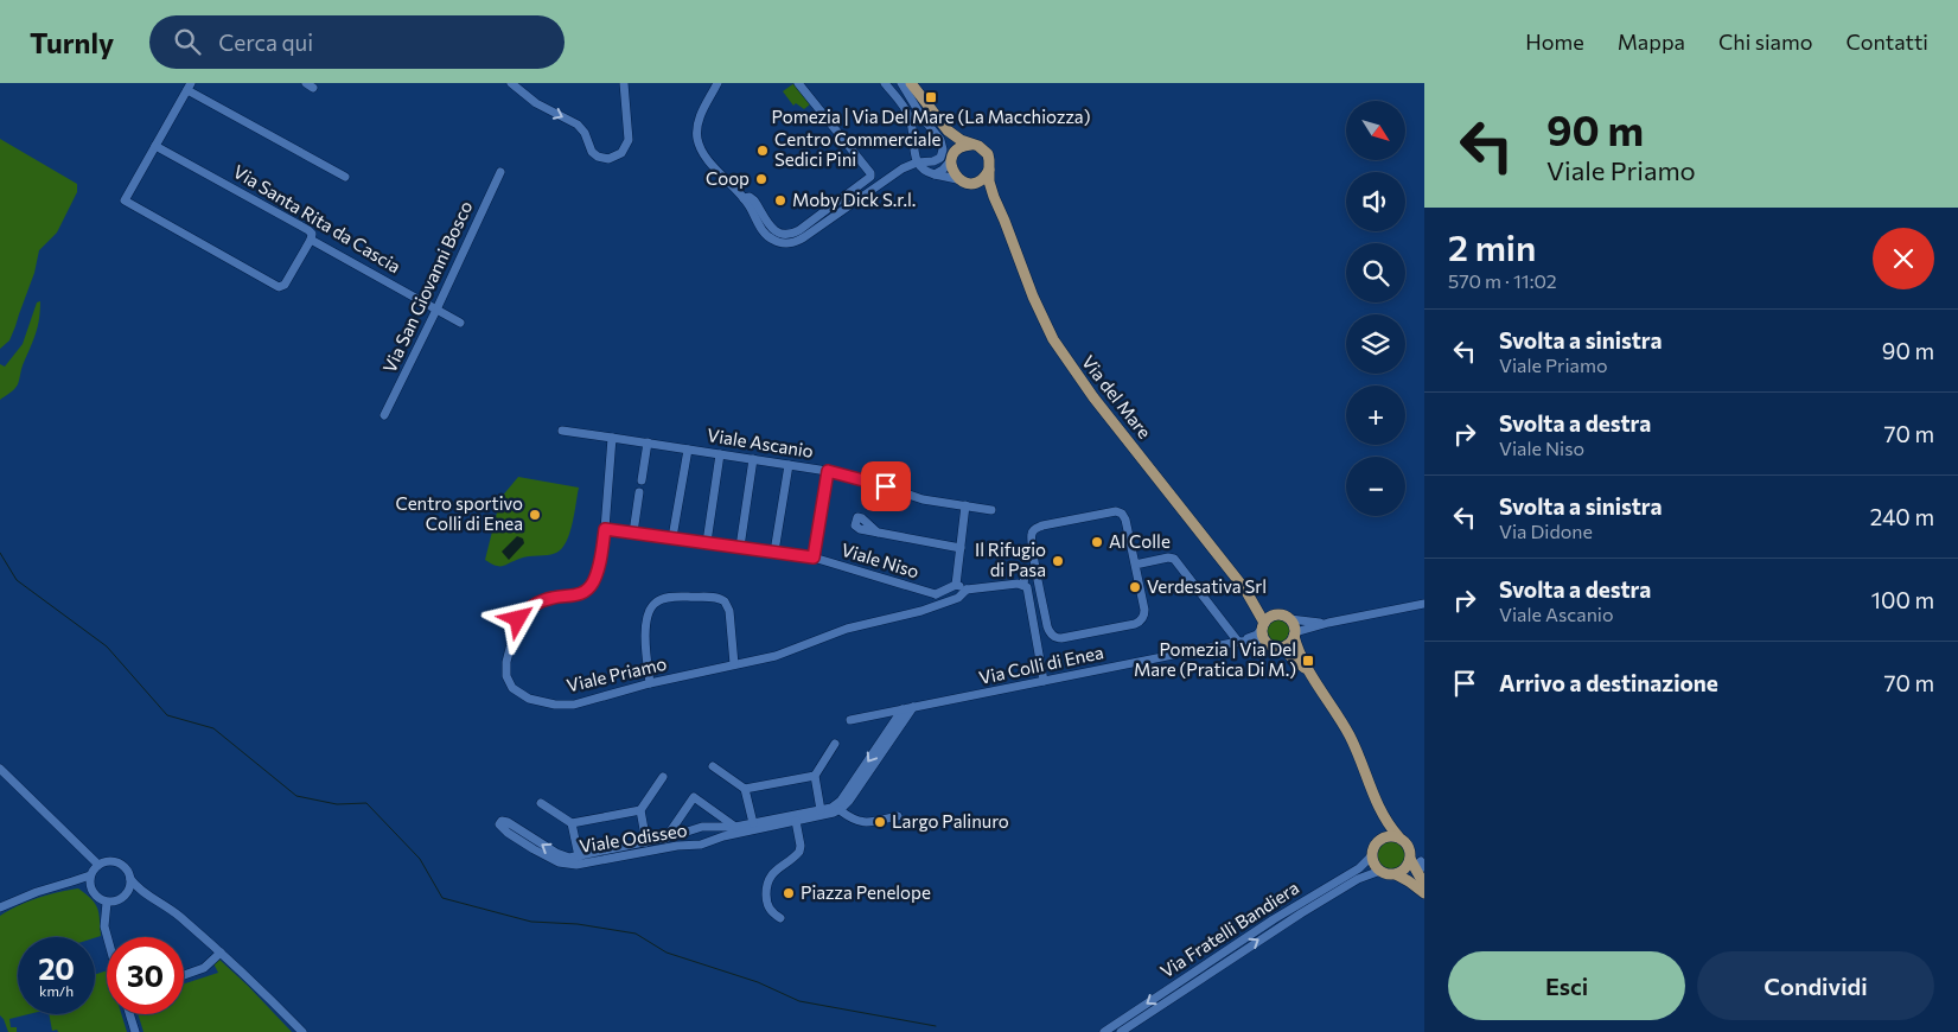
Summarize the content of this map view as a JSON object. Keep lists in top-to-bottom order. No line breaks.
{"streets":{"main road":["Via del Mare"],"street":["Via Santa Rita da Cascia","Via San Giovanni Bosco","Viale Ascanio","Viale Niso","Via Colli di Enea","Viale Priamo","Viale Odisseo","Via Fratelli Bandiera"]},"crossings":[["Via Santa Rita da Cascia","Via San Giovanni Bosco"],["Via del Mare","Via Colli di Enea"],["Viale Niso","Viale Priamo"],["Via Colli di Enea","Viale Odisseo"]],"places":{"transit":["Pomezia | Via Del Mare (La Macchiozza)","Pomezia | Via Del Mare (Pratica Di M.)"],"other":["Centro Commerciale Sedici Pini","Coop","Moby Dick S.r.l.","Centro sportivo Colli di Enea","Al Colle","Il Rifugio di Pasa","Verdesativa Srl","Largo Palinuro","Piazza Penelope"]},"north":"bottom right","page":{"header":"Turnly","search":"Cerca qui","nav":["Home","Mappa","Chi siamo","Contatti"],"turn":["90 m","Viale Priamo"],"map_buttons":["+","−"],"heading":["2 min","570 m · 11:02"],"list":[{"name":"Svolta a sinistra","note":"Viale Priamo","value":"90 m"},{"name":"Svolta a destra","note":"Viale Niso","value":"70 m"},{"name":"Svolta a sinistra","note":"Via Didone","value":"240 m"},{"name":"Svolta a destra","note":"Viale Ascanio","value":"100 m"},{"name":"Arrivo a destinazione","value":"70 m"}],"speed":"20 km/h","limit":"30","buttons":["Esci","Condividi"]}}
